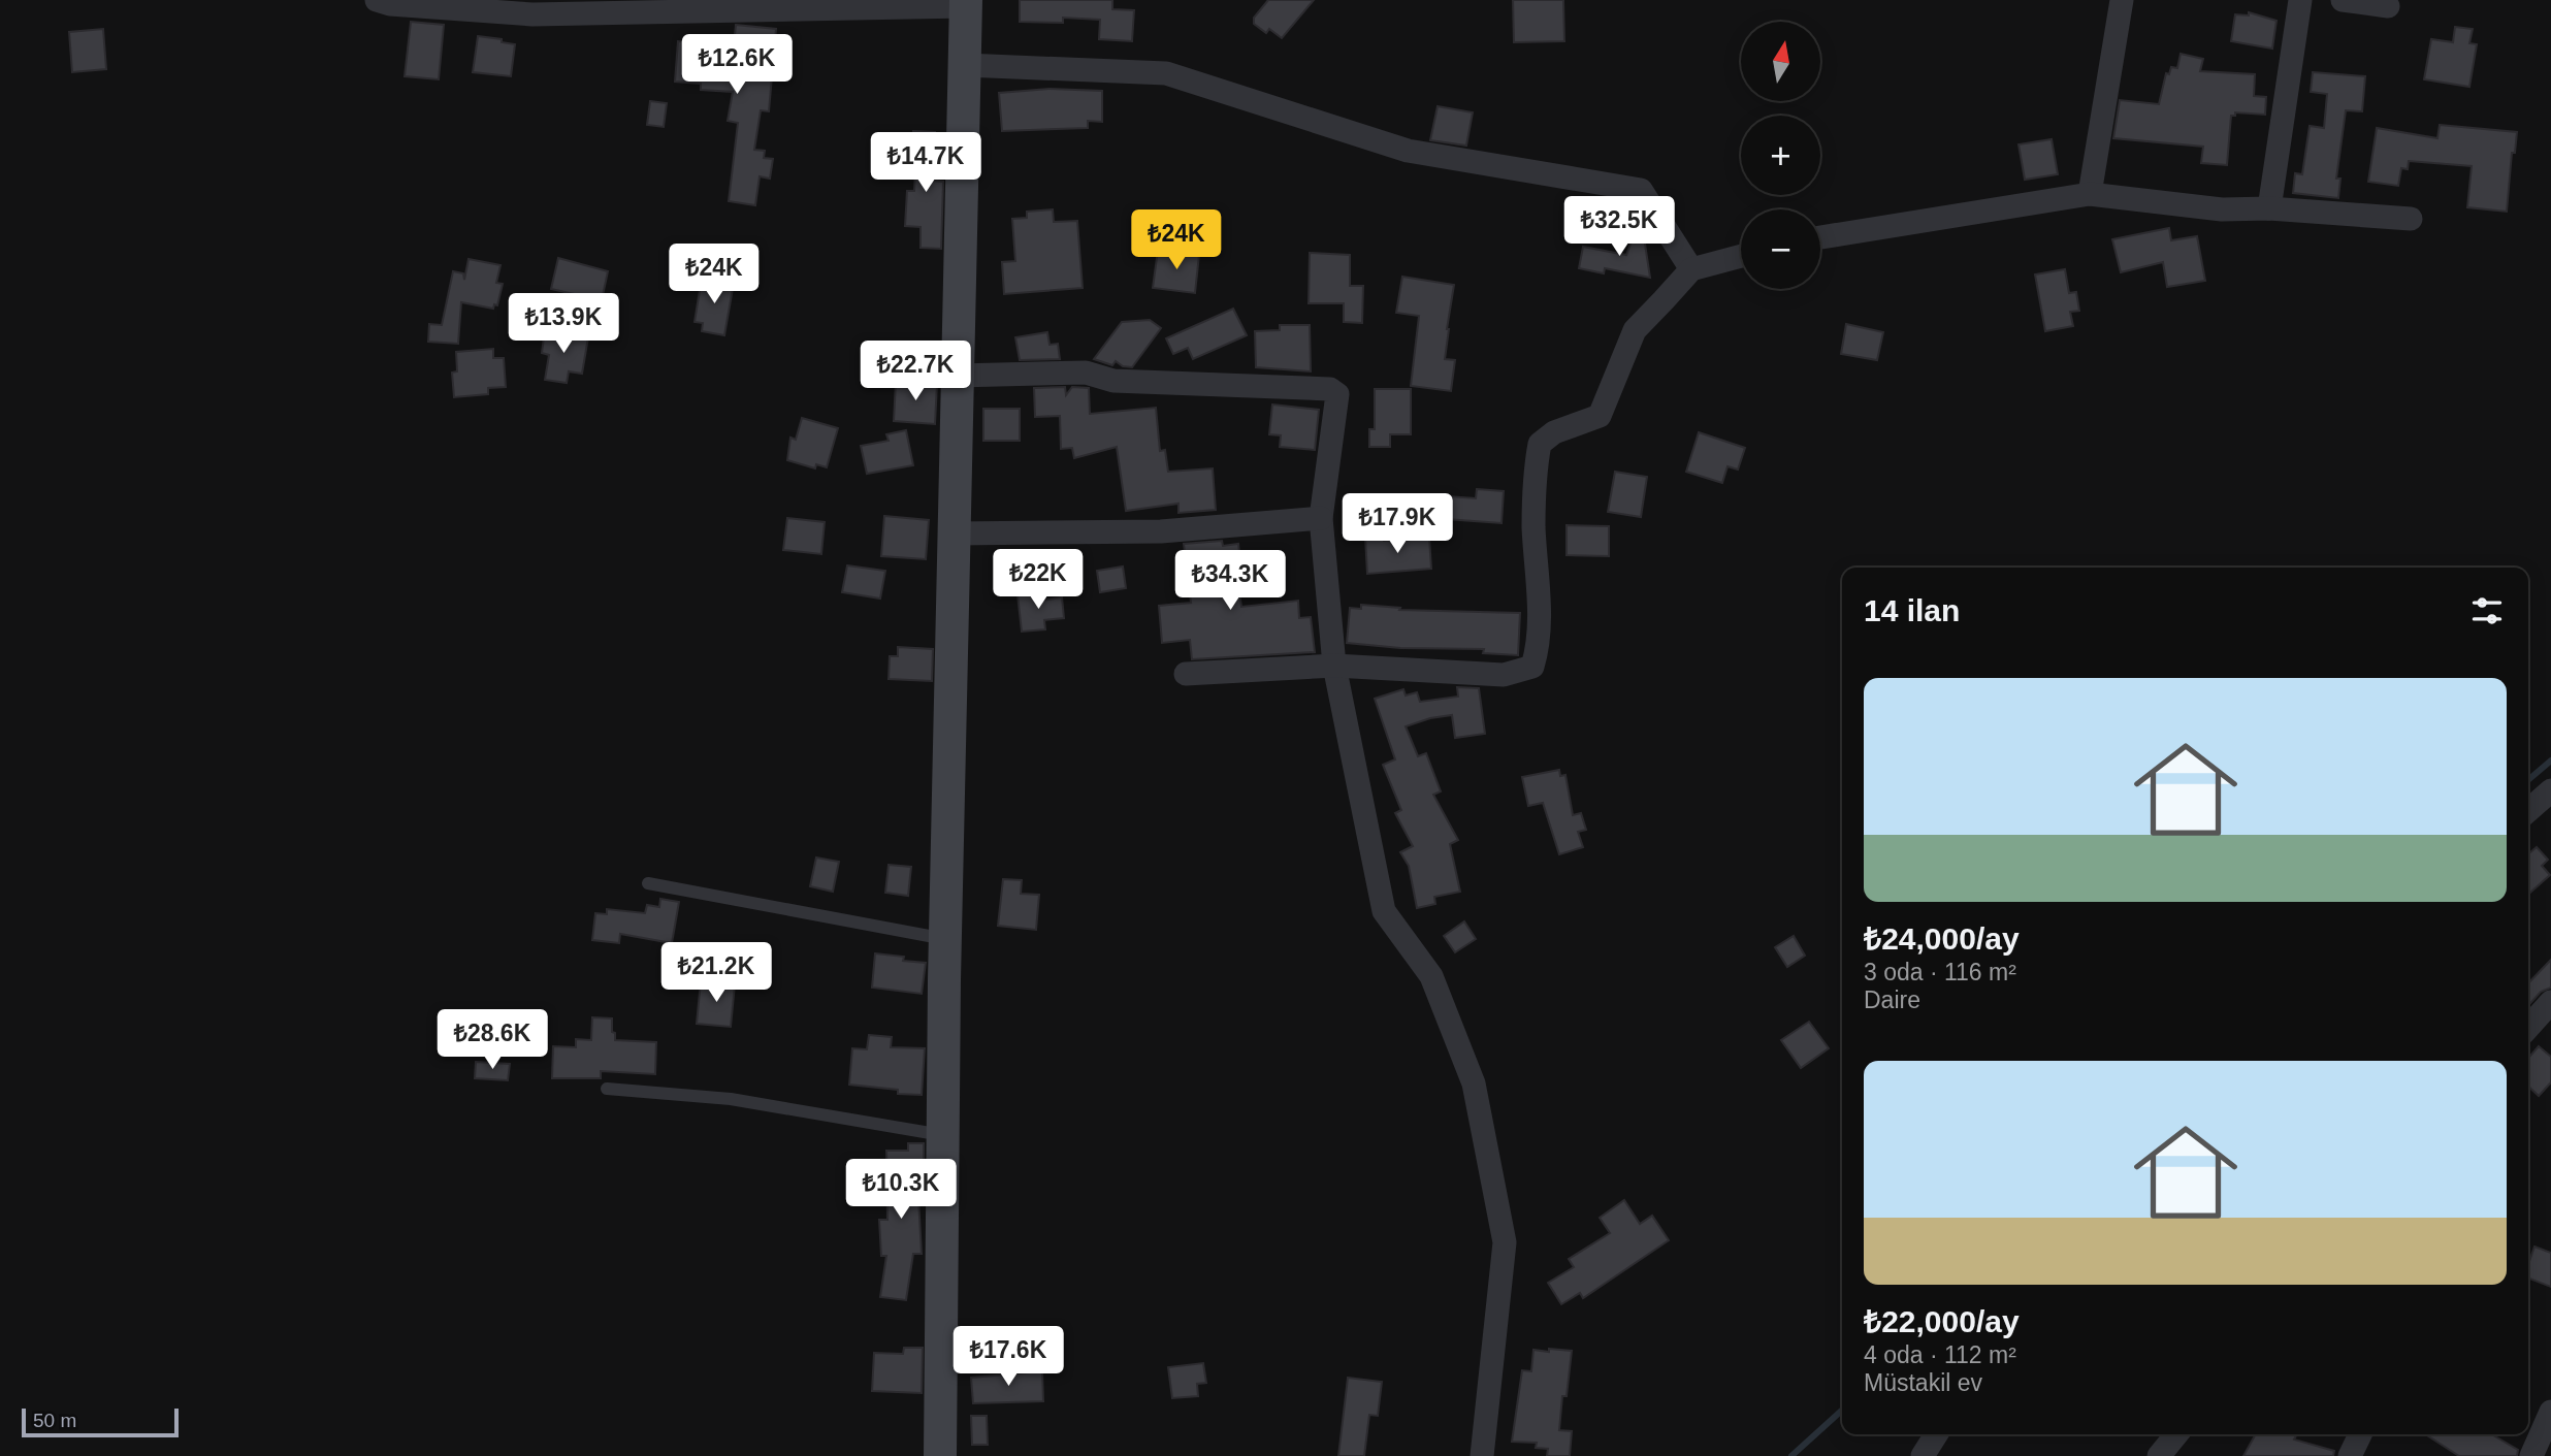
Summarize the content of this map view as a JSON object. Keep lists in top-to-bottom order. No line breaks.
{"scale_bar":"50 m","north":"top","page":{"map_buttons":["+","−"],"price":["₺12.6K","₺14.7K","₺32.5K","₺24K","₺24K","₺13.9K","₺22.7K","₺17.9K","₺22K","₺34.3K","₺21.2K","₺28.6K","₺10.3K","₺17.6K"],"heading":"14 ilan","list":[{"name":"₺24,000/ay","note":"3 oda · 116 m² · Daire"},{"name":"₺22,000/ay","note":"4 oda · 112 m² · Müstakil ev"}],"scale":"50 m"}}
